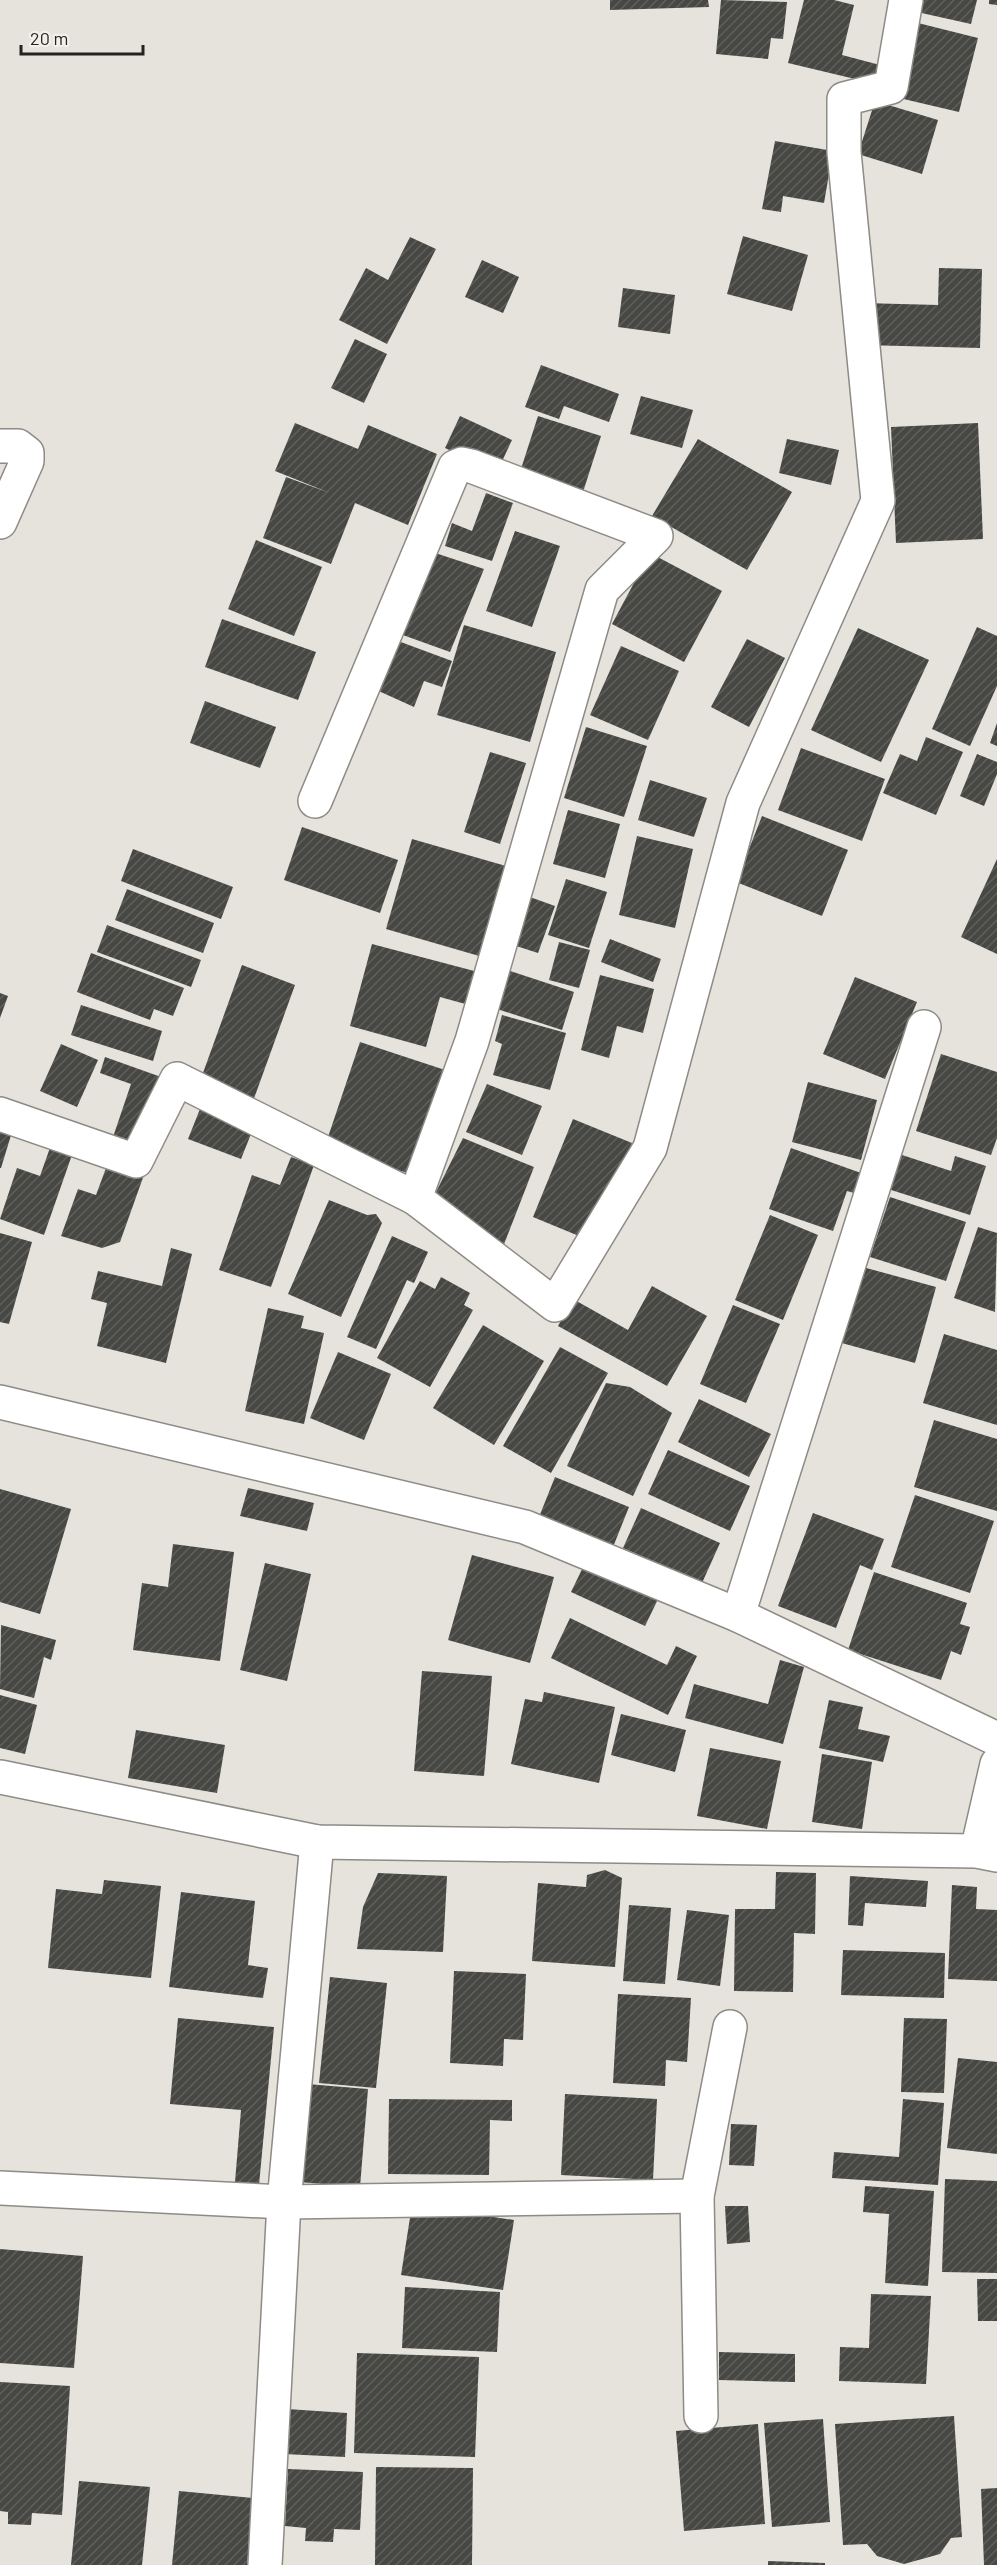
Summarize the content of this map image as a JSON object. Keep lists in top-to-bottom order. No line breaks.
{"scale_bar":"20 m"}
